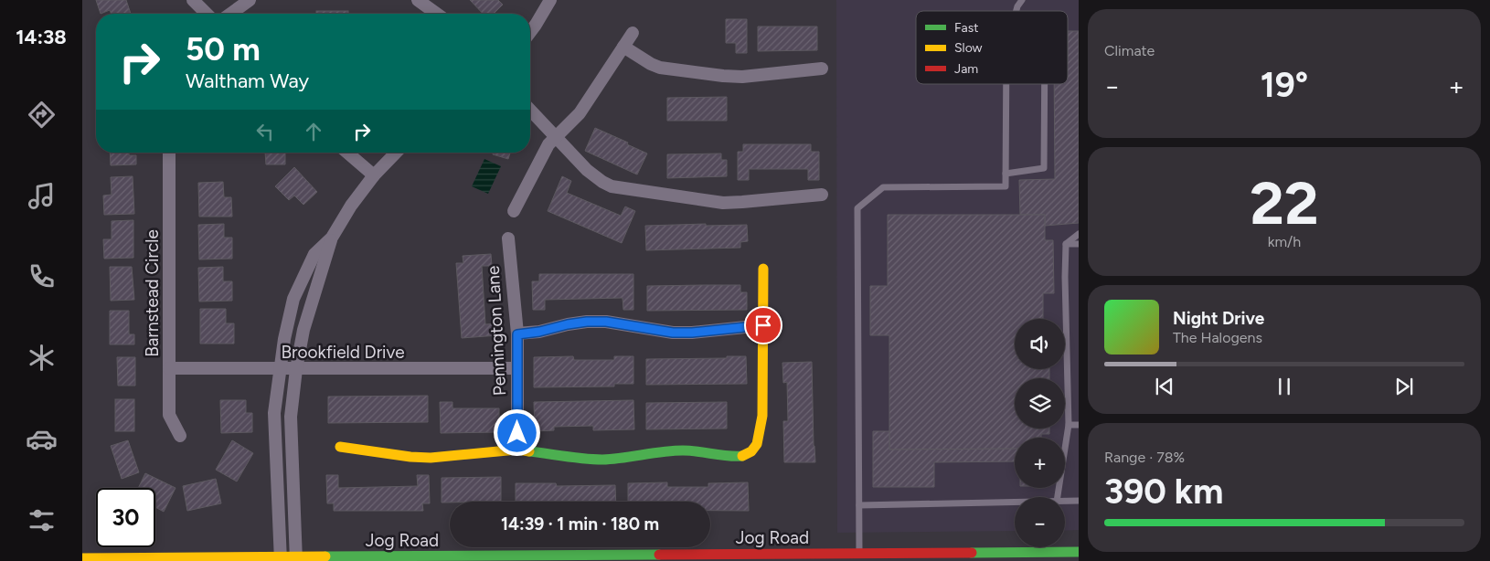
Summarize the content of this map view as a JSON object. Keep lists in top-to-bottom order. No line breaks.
{"streets":{"main road":["Jog Road"],"street":["Barnstead Circle","Pennington Lane","Brookfield Drive"]},"crossings":[["Barnstead Circle","Brookfield Drive"],["Pennington Lane","Brookfield Drive"]],"legend":["Fast","Slow","Jam"],"page":{"tabs":"14:38","tile":["Climate",["22","km/h"],["Range · 78%","390 km"]],"turn":["50 m","Waltham Way"],"heat":["−","19°","+"],"song":["Night Drive","The Halogens"],"map_buttons":["+","−"],"limit":"30","trip":"14:39 · 1 min · 180 m"}}
